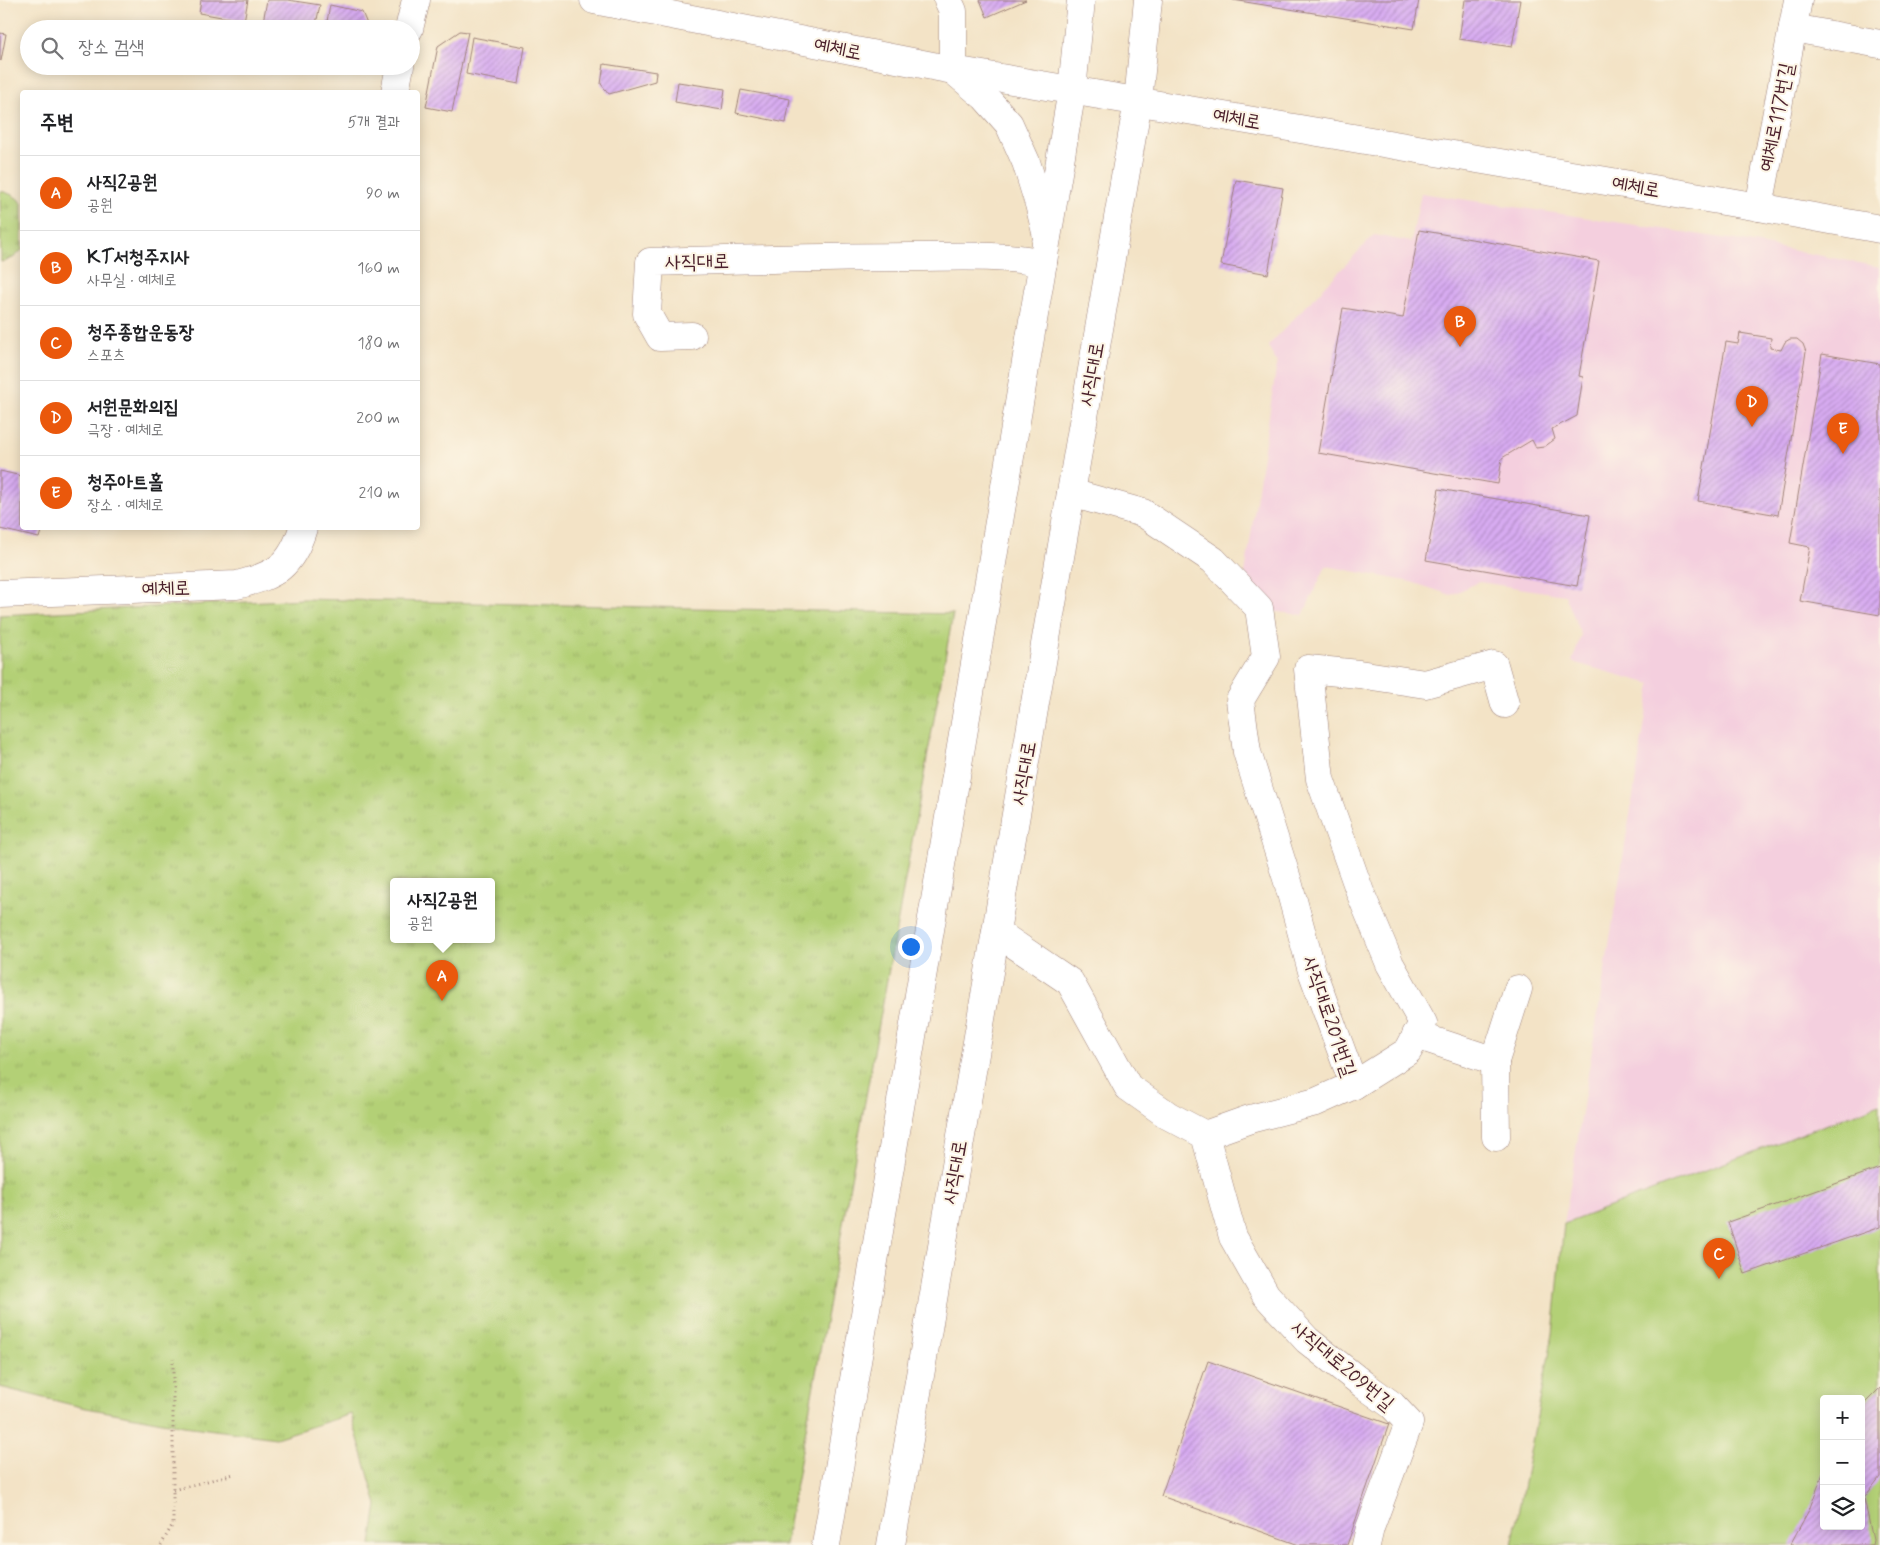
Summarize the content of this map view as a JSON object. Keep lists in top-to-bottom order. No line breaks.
{"streets":{"main road":["예체로","예체로117번길","사직대로","사직대로201번길","사직대로209번길"]},"crossings":[["예체로","예체로117번길"],["예체로","사직대로"]],"page":{"search":"장소 검색","heading":["주변","5개 결과"],"list":[{"mark":"A","name":"사직2공원","note":"공원","value":"90 m"},{"mark":"B","name":"KT서청주지사","note":"사무실 · 예체로","value":"160 m"},{"mark":"C","name":"청주종합운동장","note":"스포츠","value":"180 m"},{"mark":"D","name":"서원문화의집","note":"극장 · 예체로","value":"200 m"},{"mark":"E","name":"청주아트홀","note":"장소 · 예체로","value":"210 m"}],"pins":["B","D","E","A","C"],"popup":["사직2공원","공원"],"map_buttons":["+","−"]}}
